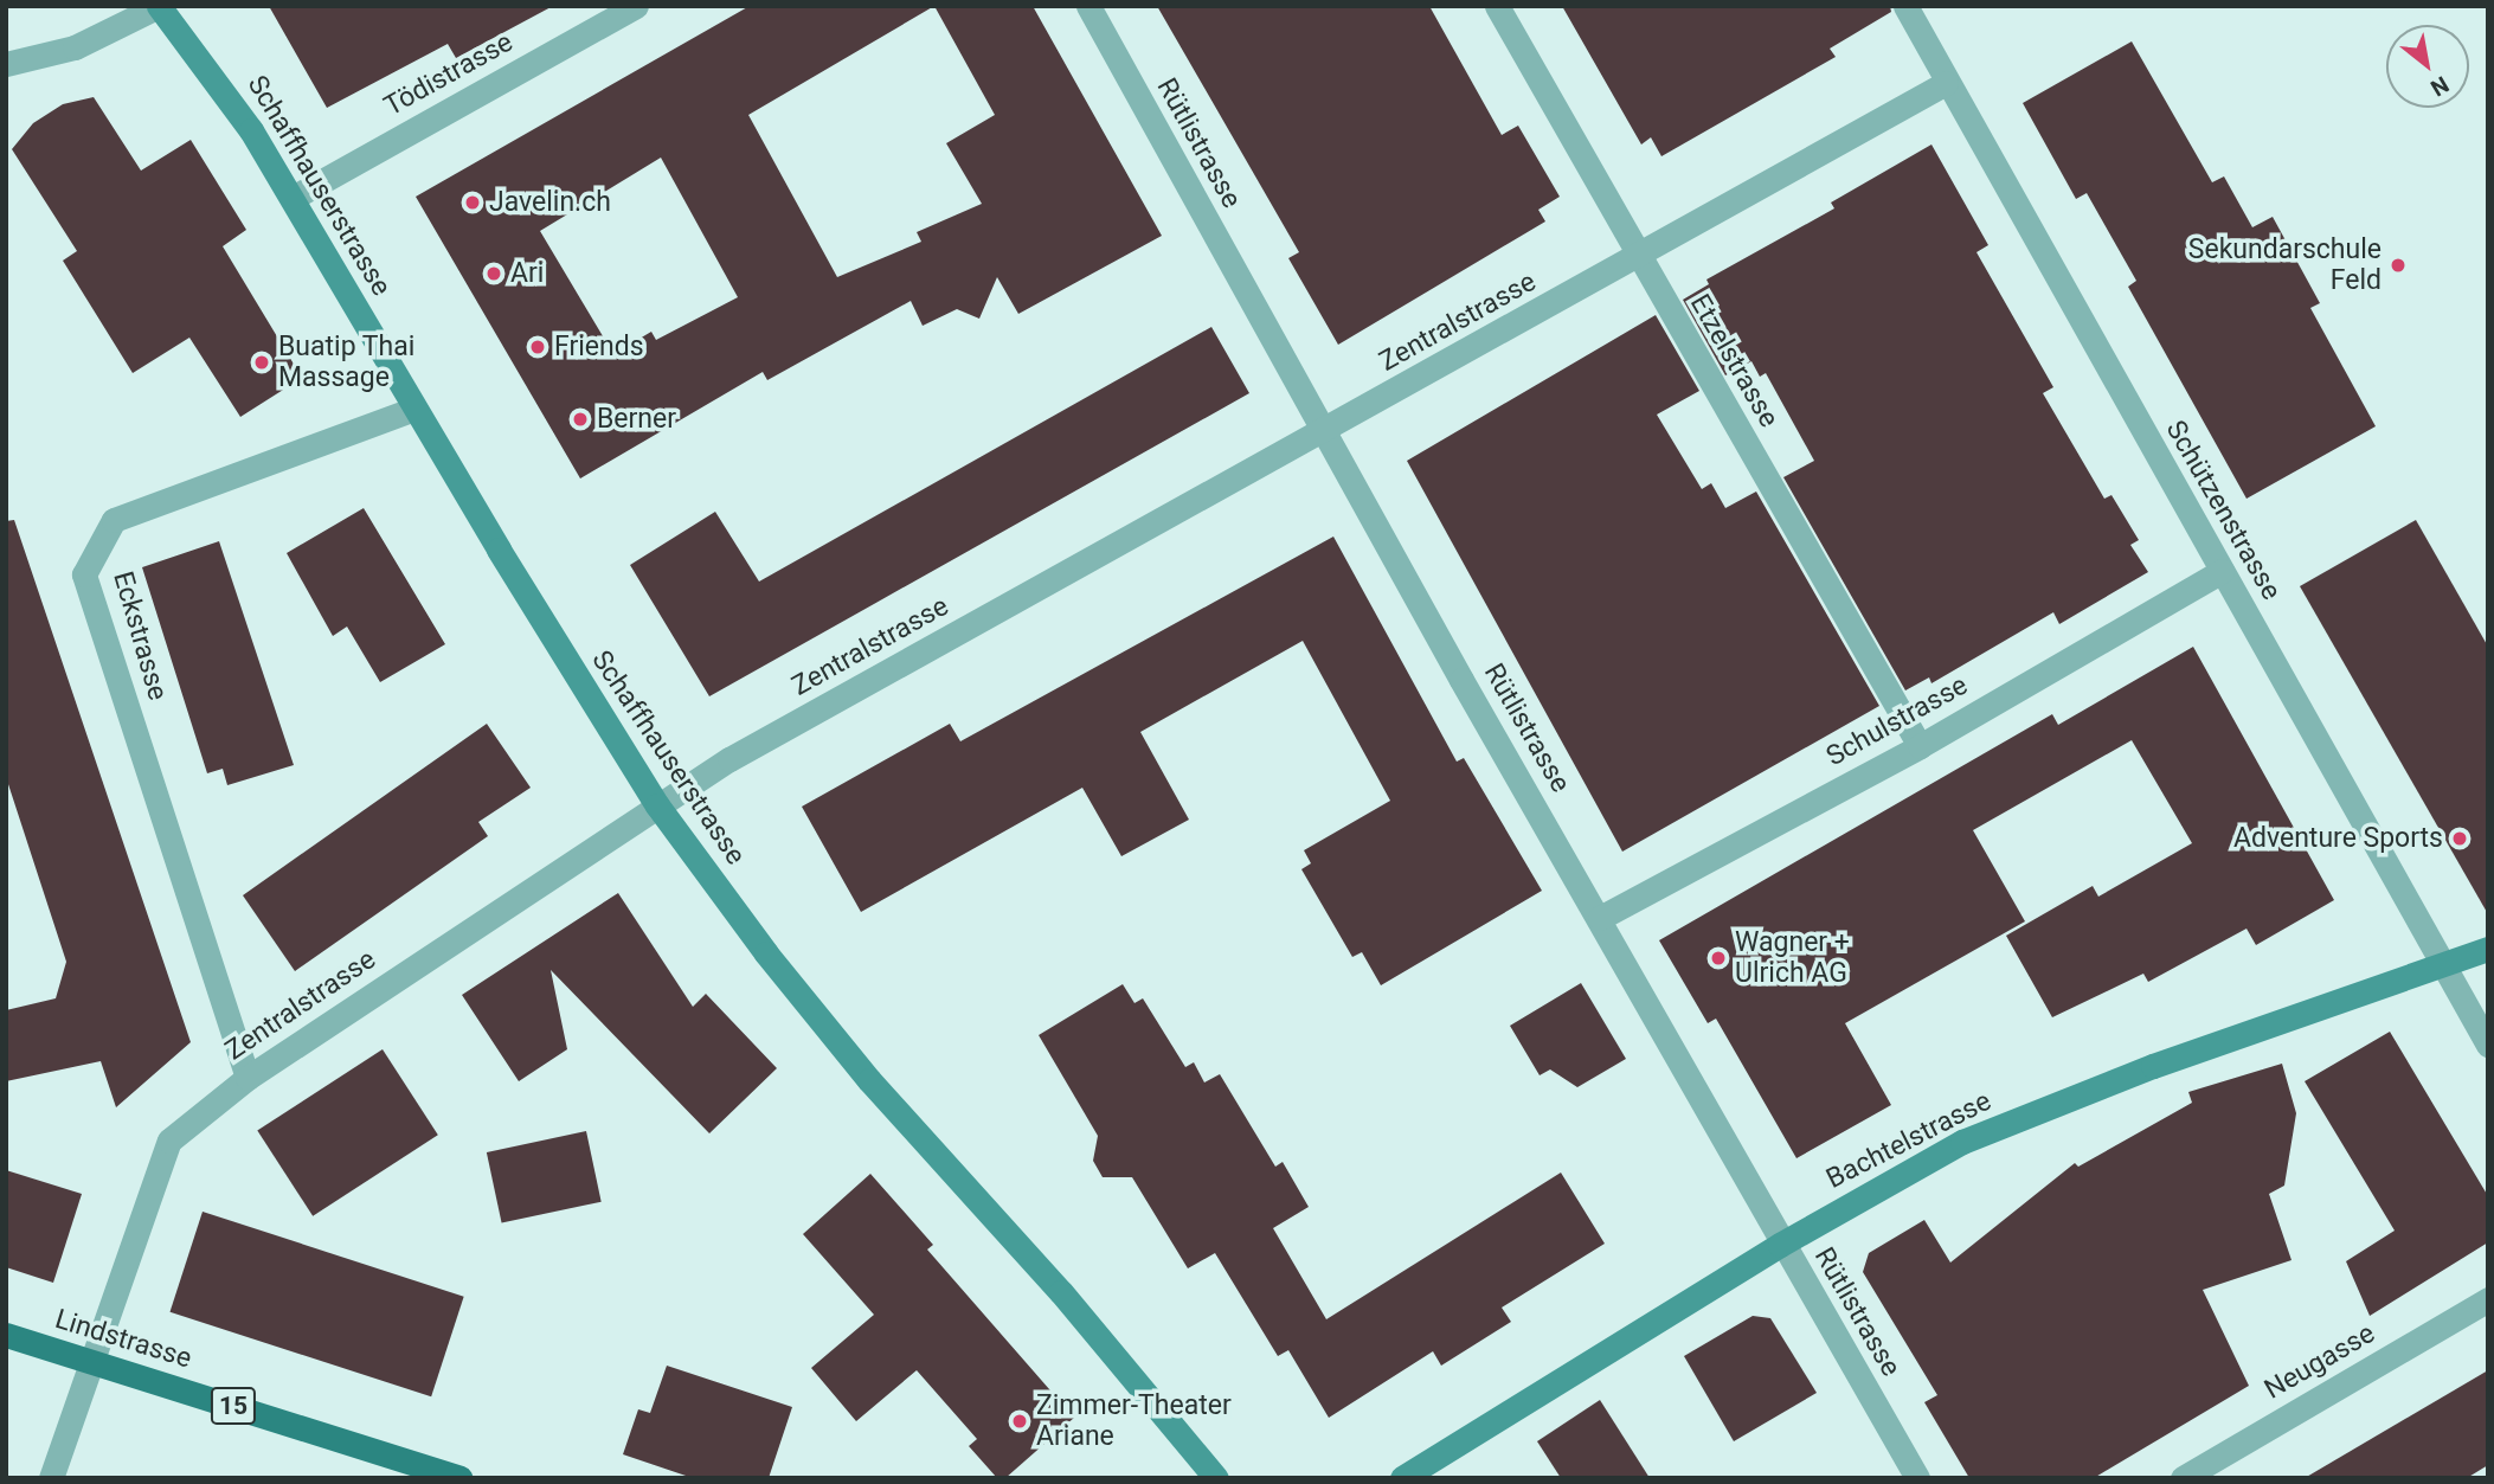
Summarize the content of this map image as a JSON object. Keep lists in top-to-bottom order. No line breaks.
{"streets":{"main road":["Schaffhauserstrasse","Bachtelstrasse","Lindstrasse","15"],"street":["Tödistrasse","Rütlistrasse","Zentralstrasse","Etzelstrasse","Schützenstrasse","Eckstrasse","Schulstrasse","Neugasse"]},"crossings":[["Tödistrasse","Schaffhauserstrasse"],["Rütlistrasse","Zentralstrasse"],["Rütlistrasse","Schulstrasse"],["Rütlistrasse","Bachtelstrasse"],["Schaffhauserstrasse","Zentralstrasse"],["Schaffhauserstrasse","Eckstrasse"],["Zentralstrasse","Etzelstrasse"],["Zentralstrasse","Schützenstrasse"],["Zentralstrasse","Eckstrasse"],["Zentralstrasse","Lindstrasse"],["Etzelstrasse","Schulstrasse"],["Schützenstrasse","Schulstrasse"],["Schützenstrasse","Bachtelstrasse"]],"places":["Javelin.ch","Sekundarschule Feld","Ari","Friends","Buatip Thai Massage","Berner","Adventure Sports","Wagner + Ulrich AG","Zimmer-Theater Ariane"],"north":"bottom right"}
